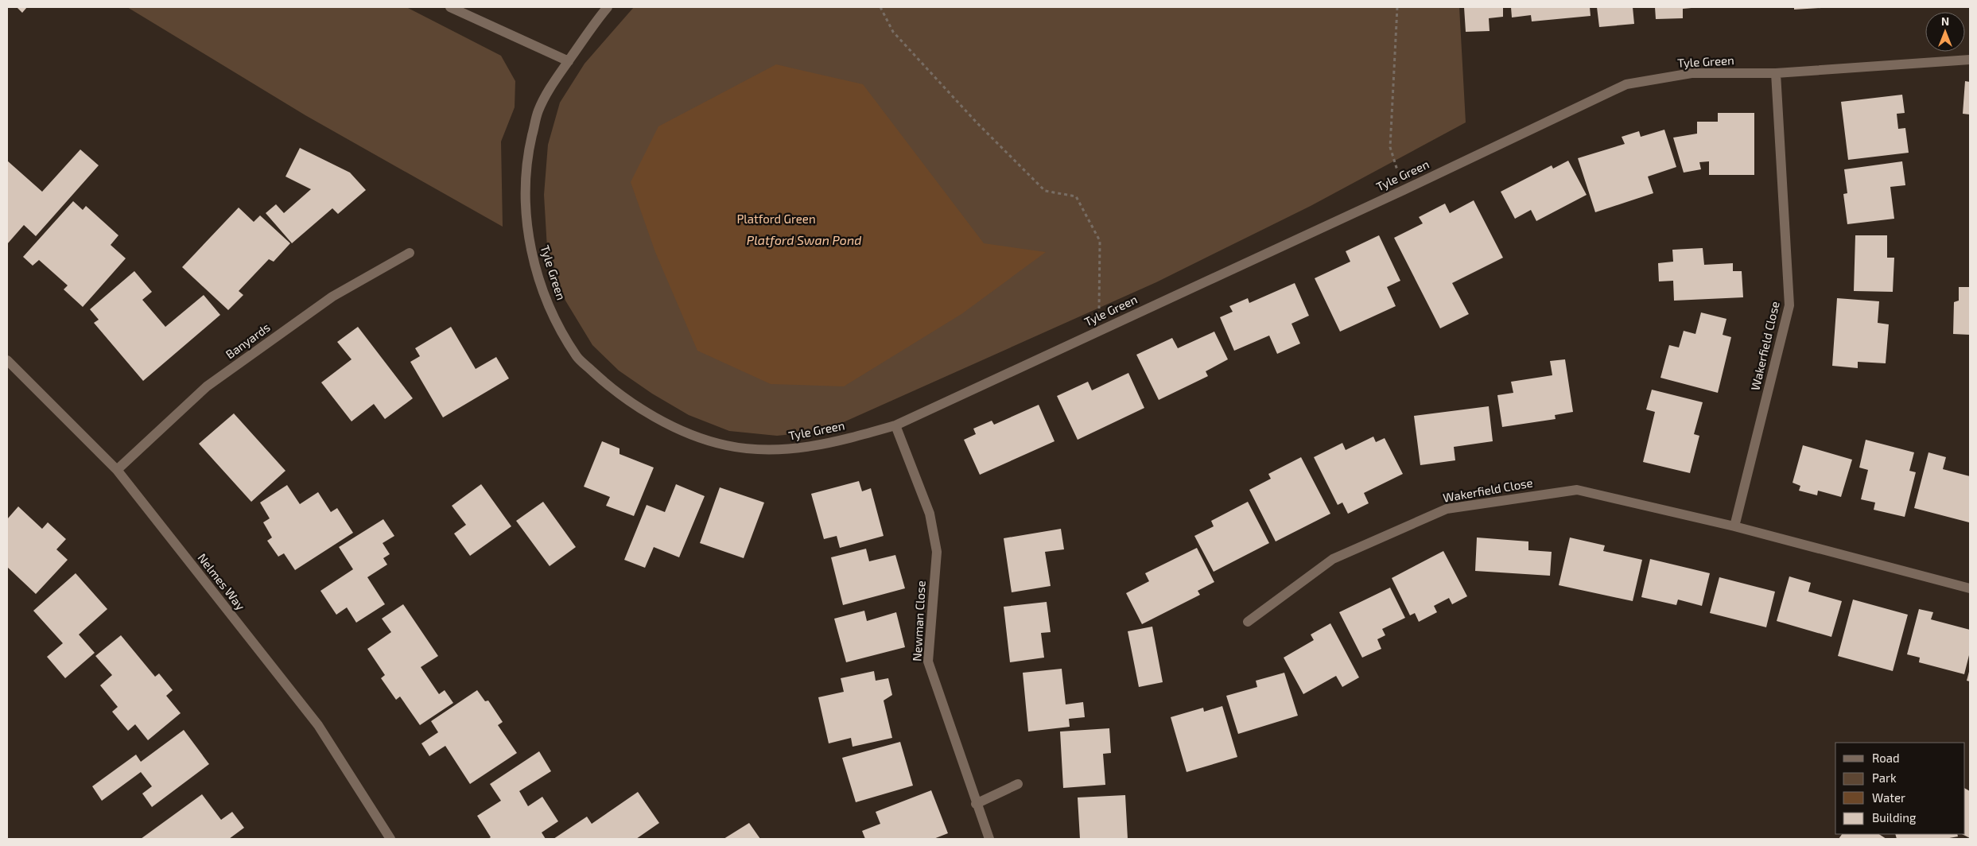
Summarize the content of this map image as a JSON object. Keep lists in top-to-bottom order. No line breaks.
{"streets":{"street":["Tyle Green","Banyards","Wakerfield Close","Nelmes Way","Newman Close"]},"crossings":[["Tyle Green","Wakerfield Close"],["Tyle Green","Newman Close"],["Banyards","Nelmes Way"]],"water":["Platford Swan Pond"],"parks":["Platford Green"],"legend":["Road","Park","Water","Building"],"north":"top"}
